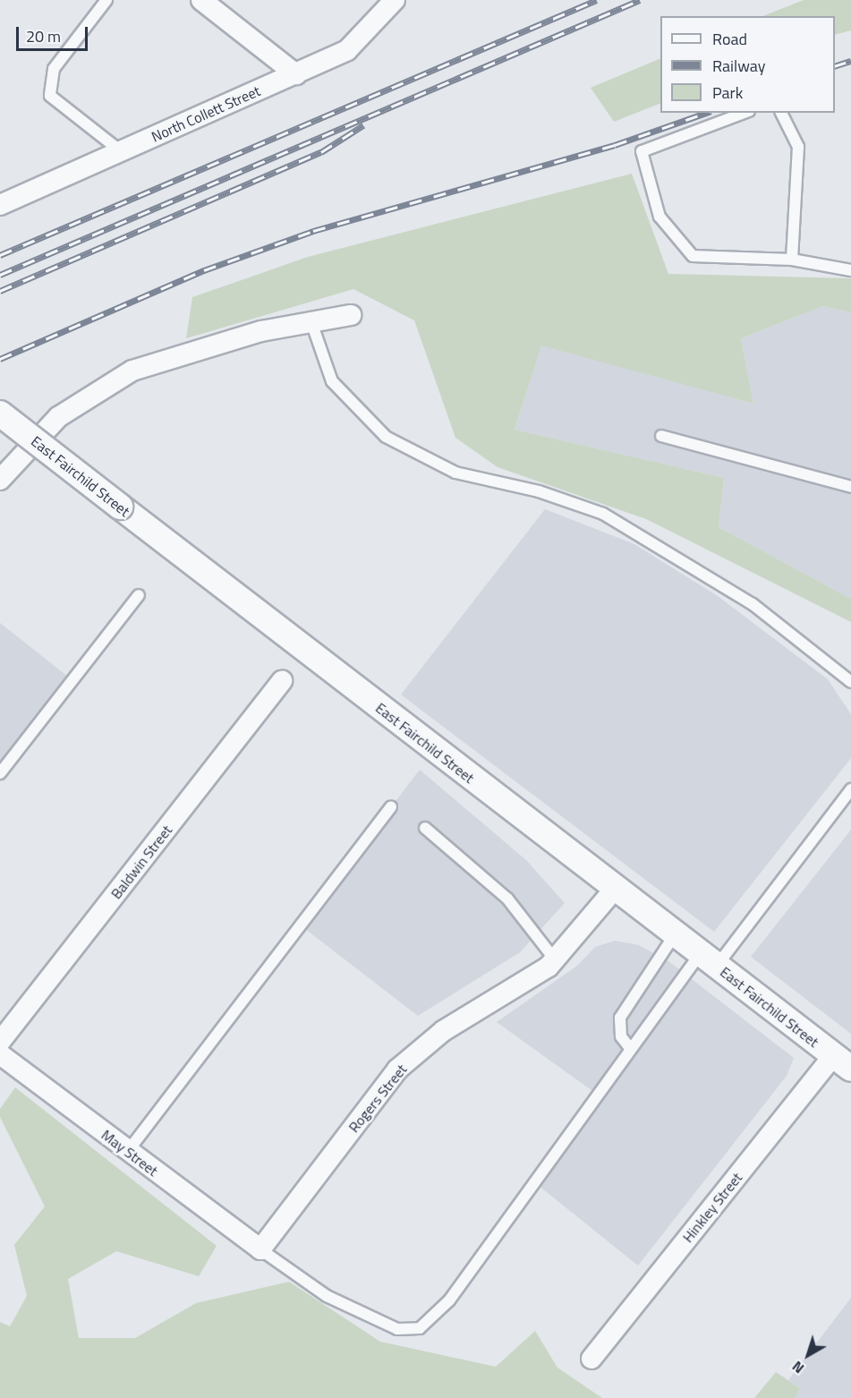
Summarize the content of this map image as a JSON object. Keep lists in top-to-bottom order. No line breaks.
{"streets":{"street":["North Collett Street","East Fairchild Street","Baldwin Street","Rogers Street","May Street","Hinkley Street"]},"crossings":[["East Fairchild Street","Rogers Street"],["East Fairchild Street","Hinkley Street"],["Rogers Street","May Street"]],"legend":["Road","Railway","Park"],"scale_bar":"20 m","north":"bottom left"}
